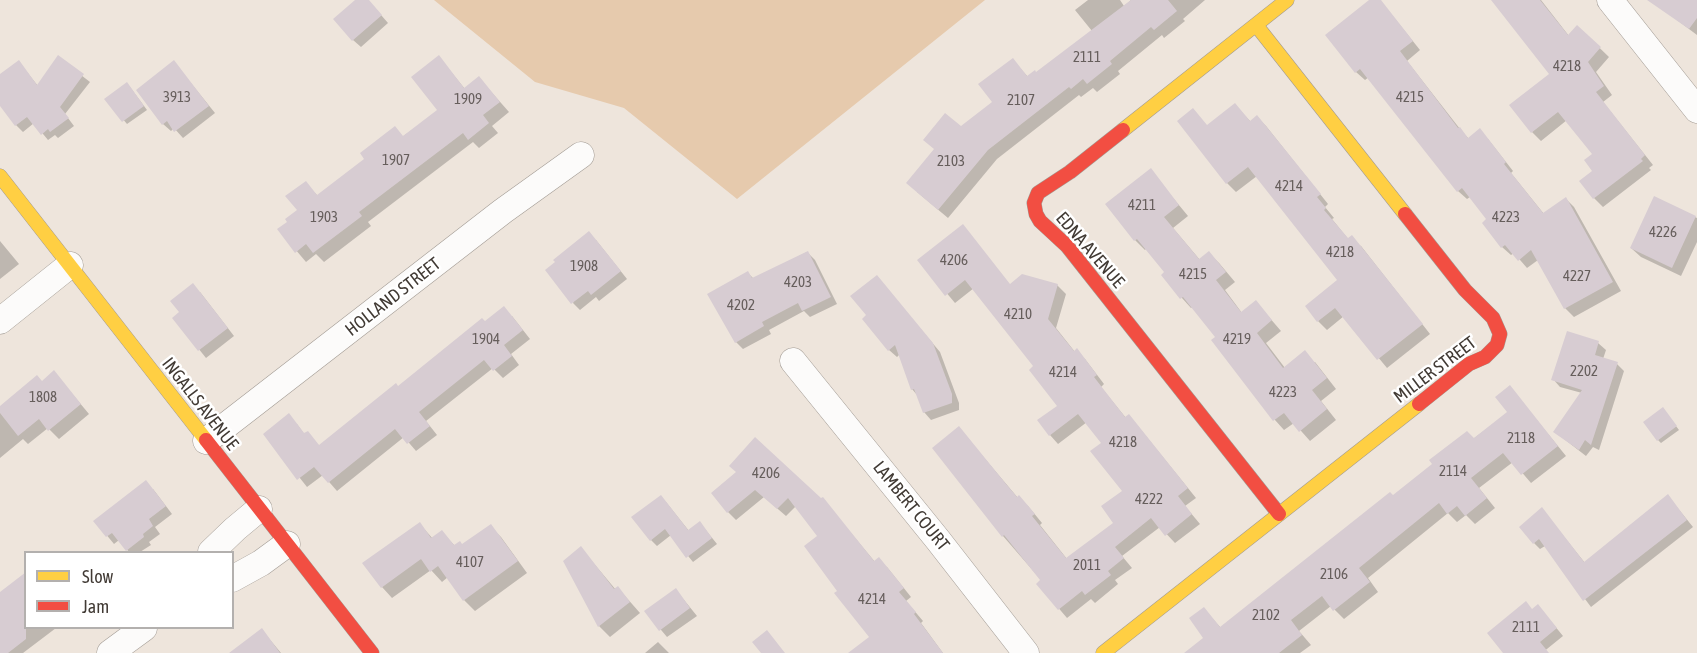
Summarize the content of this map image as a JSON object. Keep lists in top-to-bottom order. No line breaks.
{"streets":{"street":["EDNA AVENUE","HOLLAND STREET","MILLER STREET","INGALLS AVENUE","LAMBERT COURT"]},"crossings":[["EDNA AVENUE","MILLER STREET"],["HOLLAND STREET","INGALLS AVENUE"]],"house_numbers":["2111","4218","3913","4215","1909","2107","1907","2103","4214","4211","1903","4223","4226","4218","4206","1908","4215","4227","4203","4202","4210","1904","4219","2202","4214","4223","1808","2118","4218","2114","4206","4222","4107","2011","2106","4214","2102","2111"],"legend":["Slow","Jam"]}
